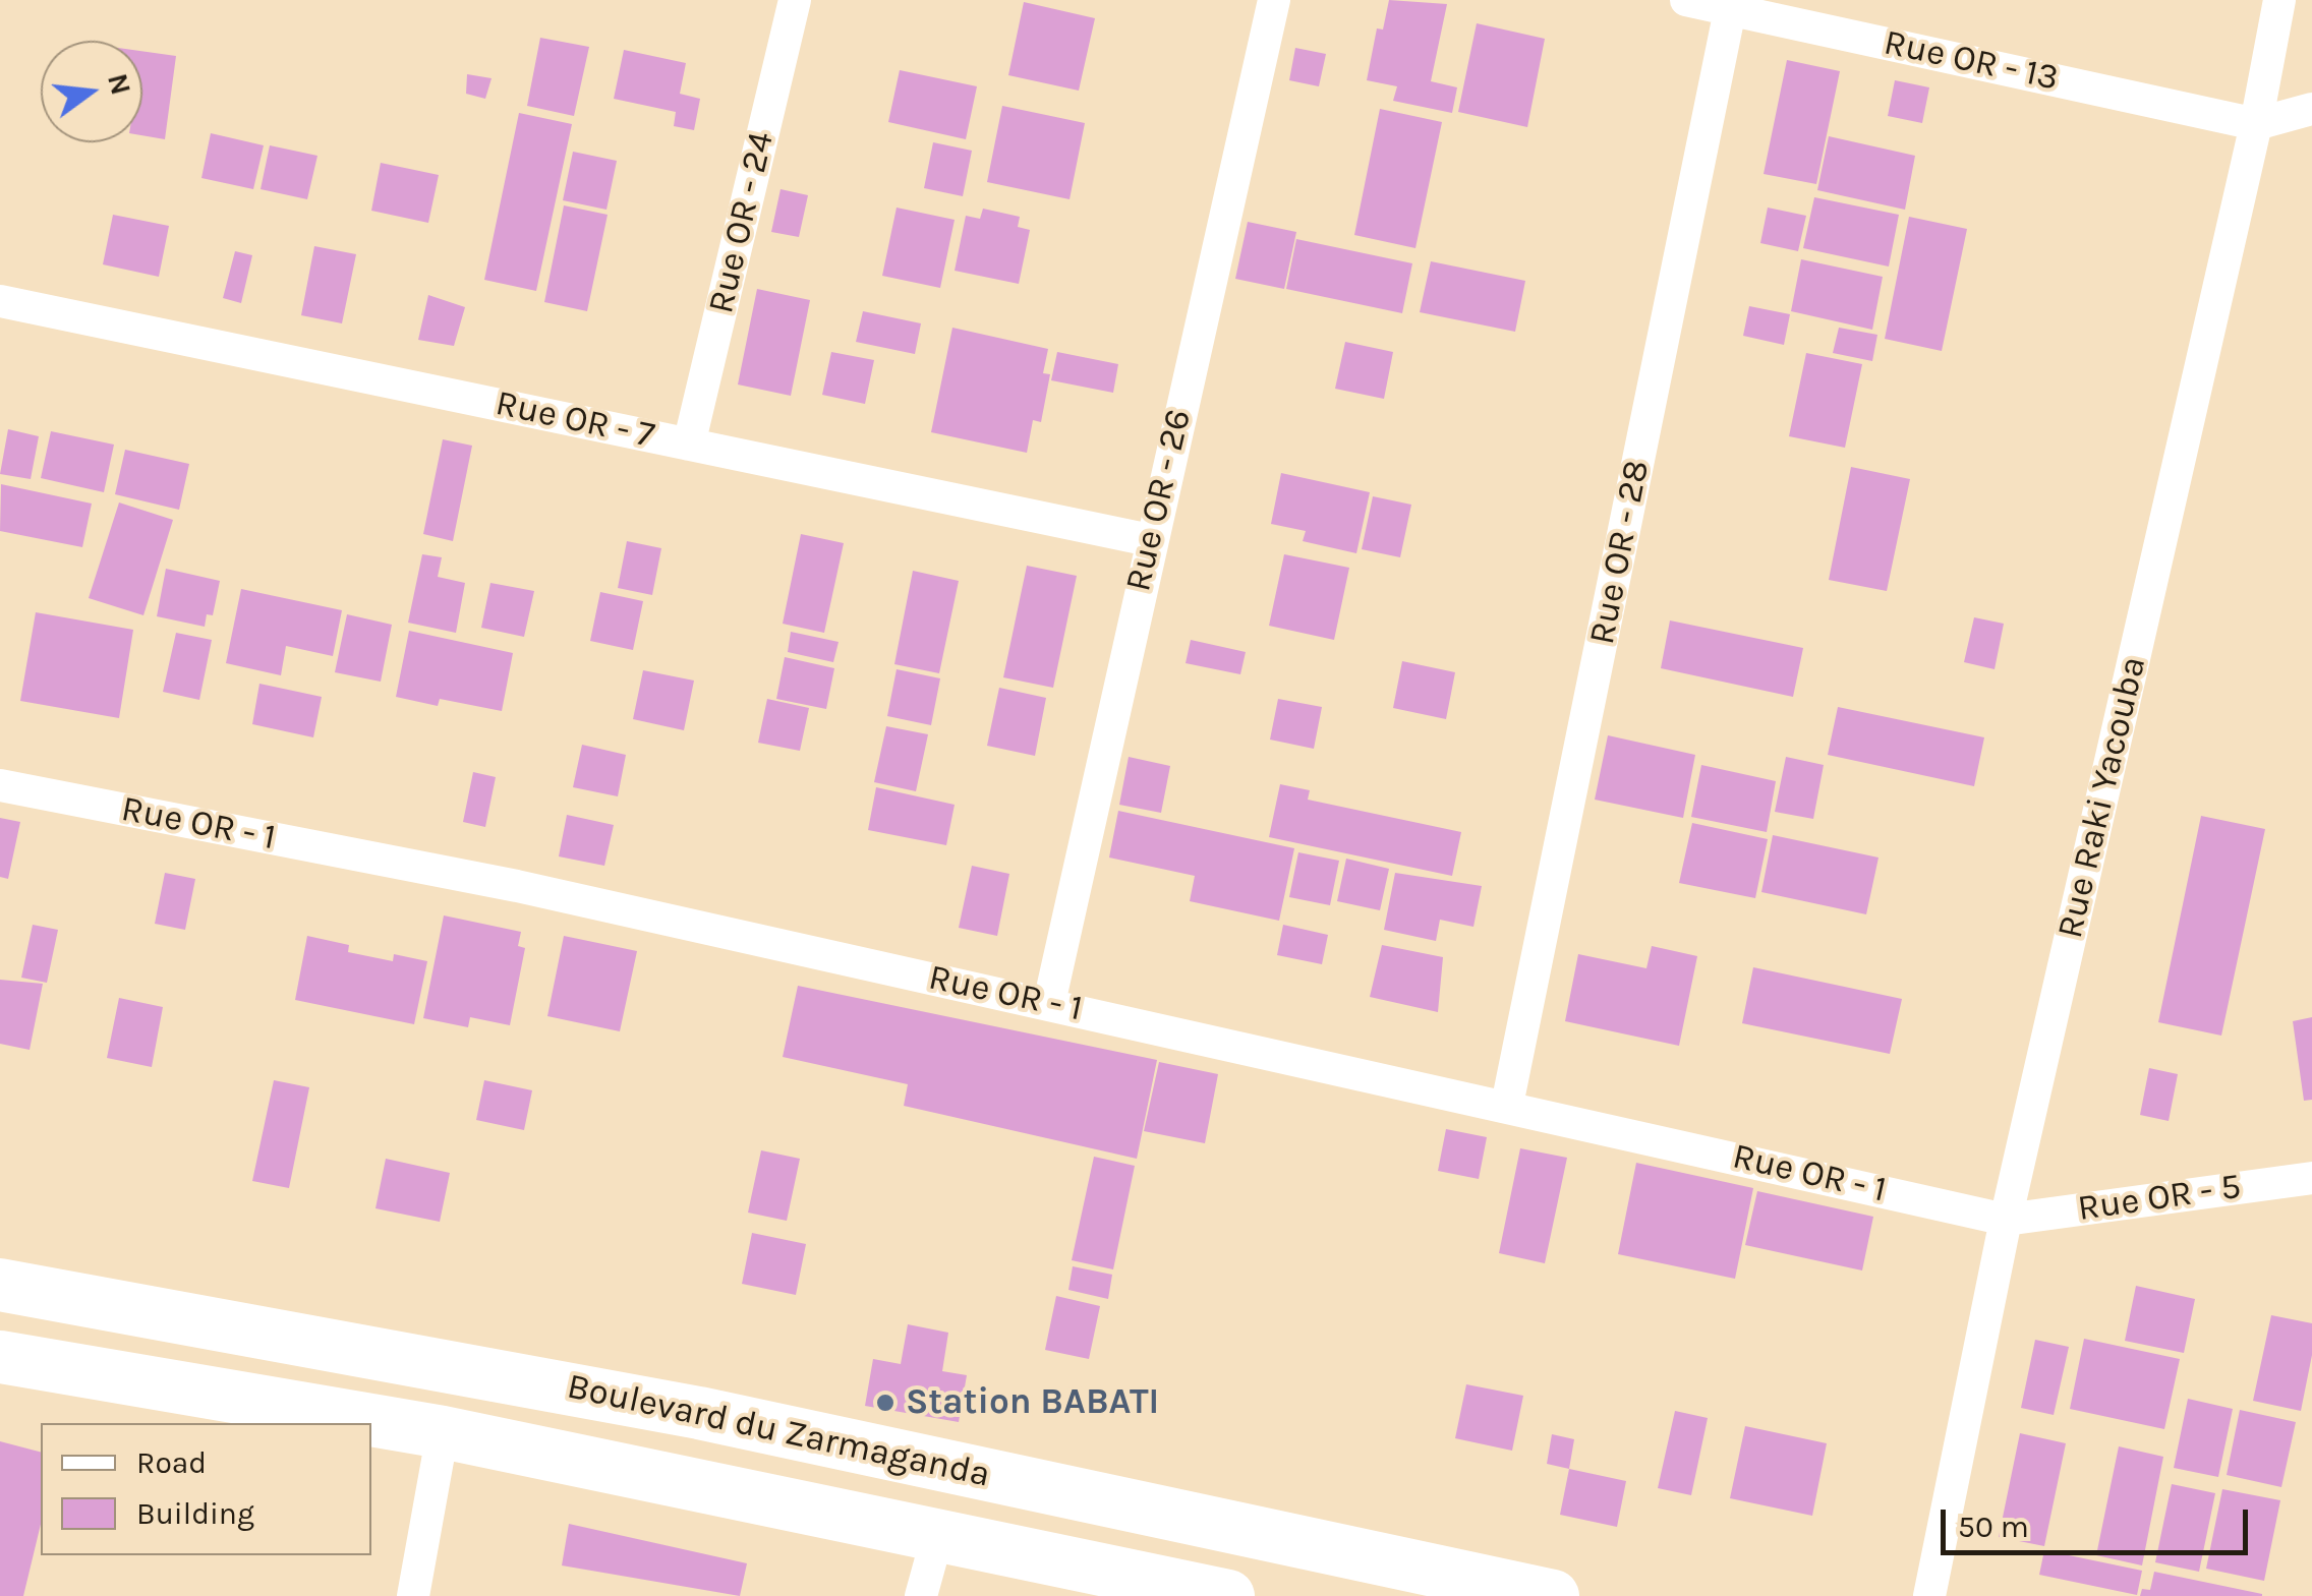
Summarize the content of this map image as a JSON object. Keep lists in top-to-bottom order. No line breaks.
{"streets":{"main road":["Boulevard du Zarmaganda"],"street":["Rue OR - 13","Rue OR - 24","Rue OR - 7","Rue OR - 26","Rue OR - 28","Rue Raki Yacouba","Rue OR - 1","Rue OR - 5"]},"crossings":[["Rue OR - 13","Rue OR - 28"],["Rue OR - 13","Rue Raki Yacouba"],["Rue OR - 24","Rue OR - 7"],["Rue OR - 7","Rue OR - 26"],["Rue OR - 26","Rue OR - 1"],["Rue OR - 28","Rue OR - 1"],["Rue Raki Yacouba","Rue OR - 1"],["Rue Raki Yacouba","Rue OR - 5"],["Rue OR - 1","Rue OR - 5"]],"places":["Station BABATI"],"legend":["Road","Building"],"scale_bar":"50 m","north":"right"}
